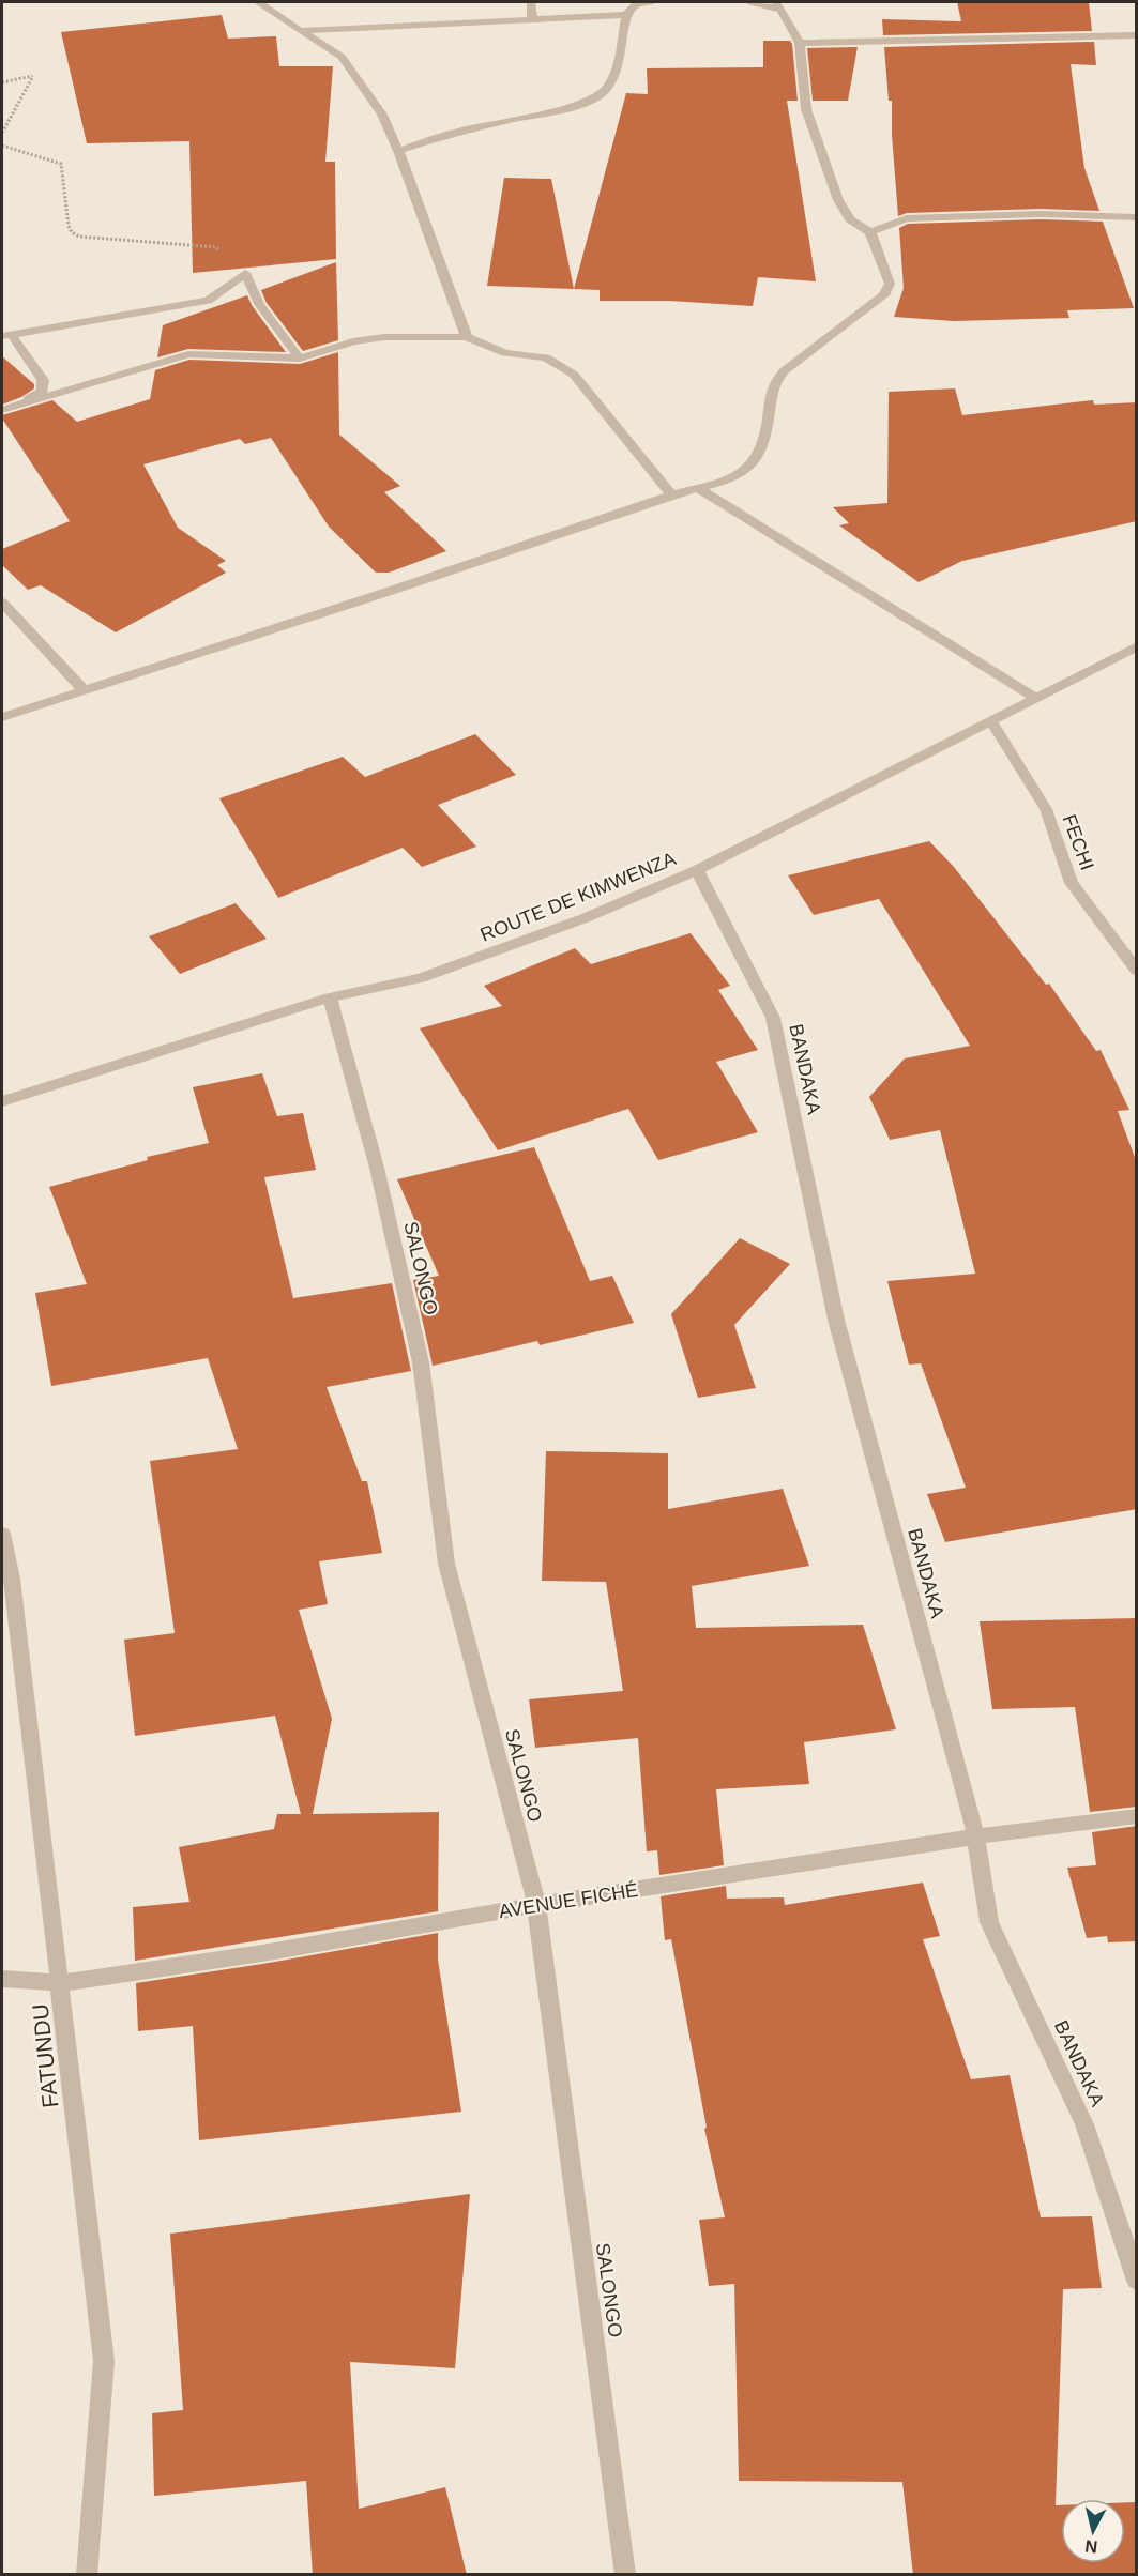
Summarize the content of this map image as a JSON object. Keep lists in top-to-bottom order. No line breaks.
{"streets":{"street":["FECHI","ROUTE DE KIMWENZA","BANDAKA","SALONGO","AVENUE FICHÉ","FATUNDU"]},"crossings":[["FECHI","ROUTE DE KIMWENZA"],["ROUTE DE KIMWENZA","BANDAKA"],["ROUTE DE KIMWENZA","SALONGO"],["BANDAKA","AVENUE FICHÉ"],["SALONGO","AVENUE FICHÉ"],["AVENUE FICHÉ","FATUNDU"]],"north":"bottom"}
